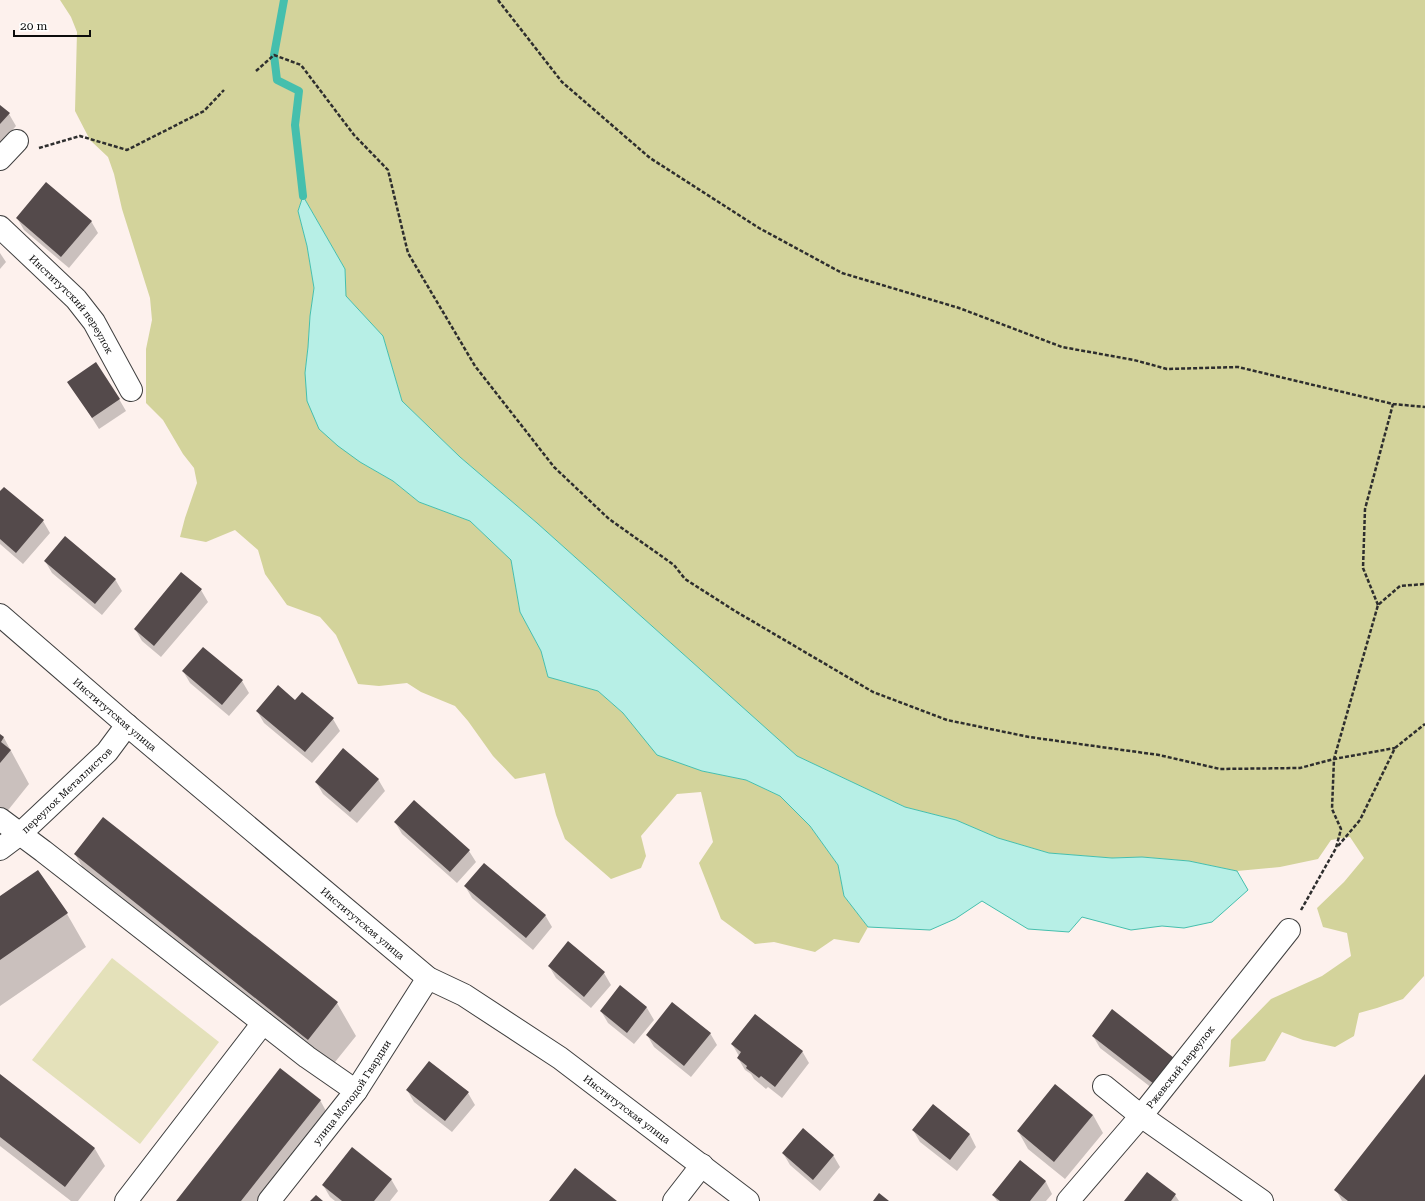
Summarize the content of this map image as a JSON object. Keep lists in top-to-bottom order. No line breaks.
{"streets":{"street":["Институтский переулок","Институтская улица","переулок Металлистов","Ржевский переулок","улица Молодой Гвардии"]},"crossings":[["Институтская улица","переулок Металлистов"],["Институтская улица","улица Молодой Гвардии"]],"scale_bar":"20 m"}
